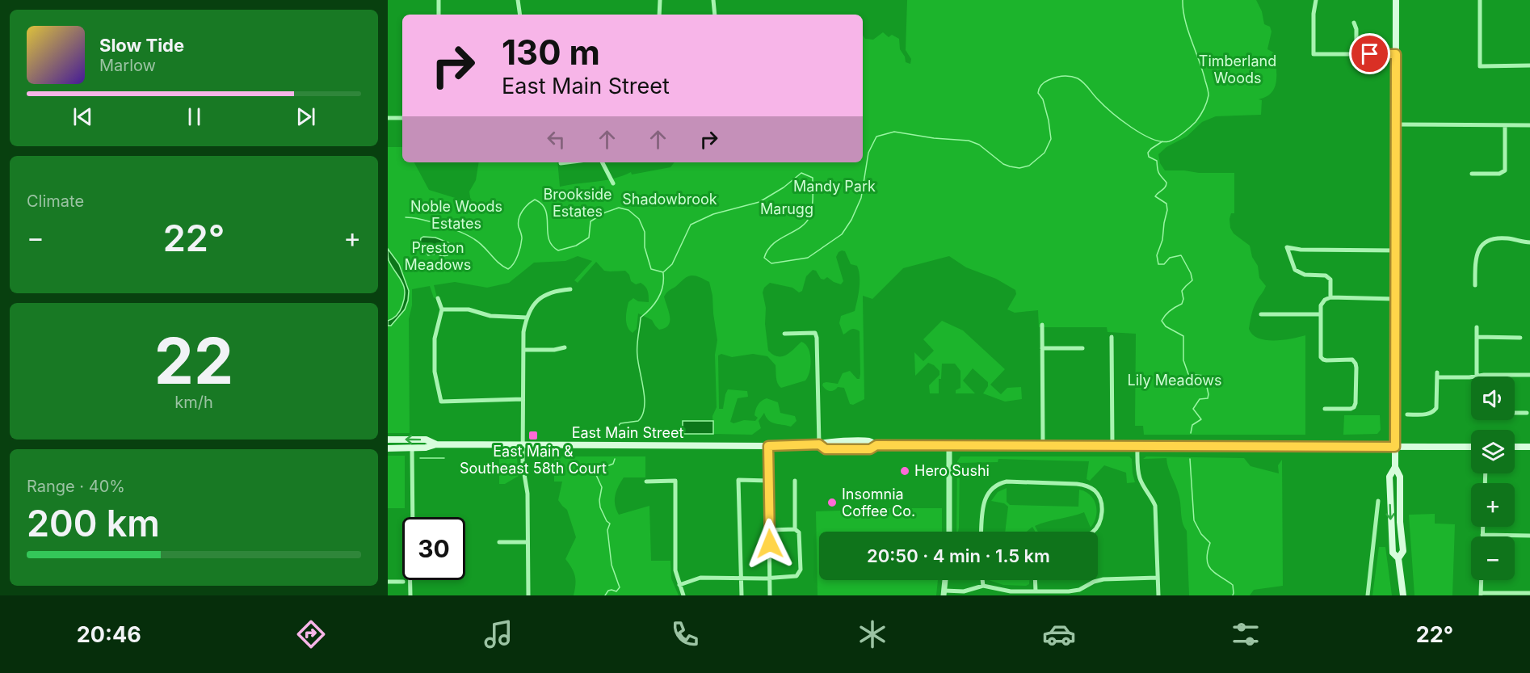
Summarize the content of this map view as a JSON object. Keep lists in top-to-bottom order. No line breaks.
{"streets":{"main road":["East Main Street"]},"parks":["Timberland Woods","Mandy Park","Brookside Estates","Shadowbrook","Noble Woods Estates","Marugg","Preston Meadows","Lily Meadows"],"places":{"transit":["East Main & Southeast 58th Court"],"other":["Hero Sushi","Insomnia Coffee Co."]},"page":{"turn":["130 m","East Main Street"],"song":["Slow Tide","Marlow"],"tile":["Climate",["22","km/h"],["Range · 40%","200 km"]],"heat":["−","22°","+"],"map_buttons":["+","−"],"limit":"30","trip":"20:50 · 4 min · 1.5 km","tabs":["20:46","22°"]}}
